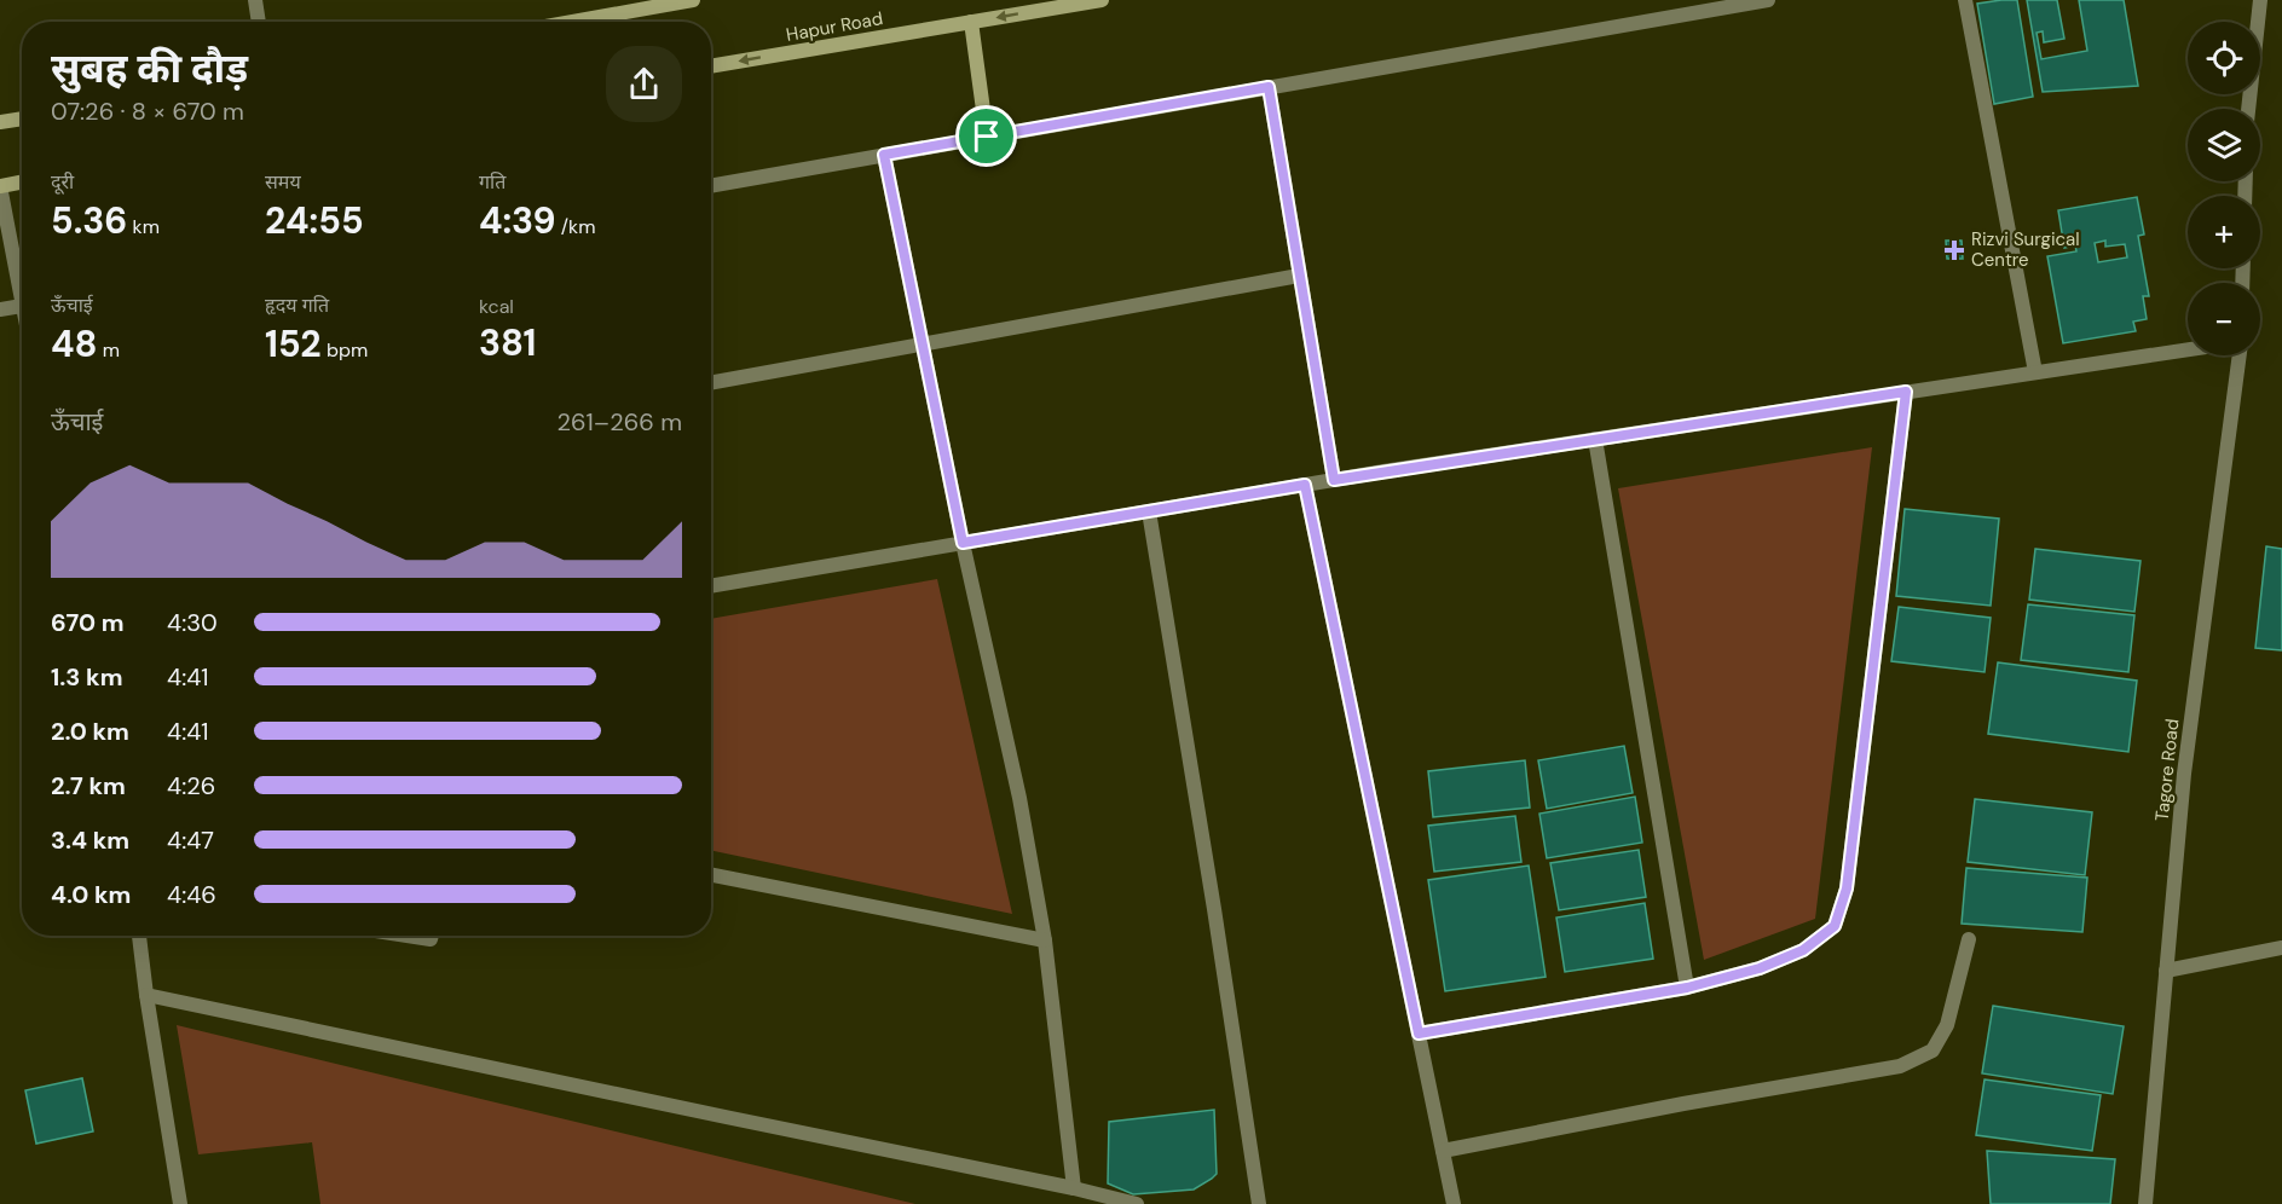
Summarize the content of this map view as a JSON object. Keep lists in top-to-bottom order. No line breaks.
{"streets":{"main road":["Hapur Road"],"street":["Tagore Road"]},"one_way":["Hapur Road"],"places":{"health":["Rizvi Surgical Centre"]},"page":{"map_buttons":["+","−"],"heading":["सुबह की दौड़","07:26 · 8 × 670 m"],"stats":[["दूरी","5.36 km"],["समय","24:55"],["गति","4:39 /km"],["ऊँचाई","48 m"],["हृदय गति","152 bpm"],["kcal","381"]],"chart":["ऊँचाई","261–266 m"],"list":[{"name":"670 m","note":"4:30"},{"name":"1.3 km","note":"4:41"},{"name":"2.0 km","note":"4:41"},{"name":"2.7 km","note":"4:26"},{"name":"3.4 km","note":"4:47"},{"name":"4.0 km","note":"4:46"}]}}
